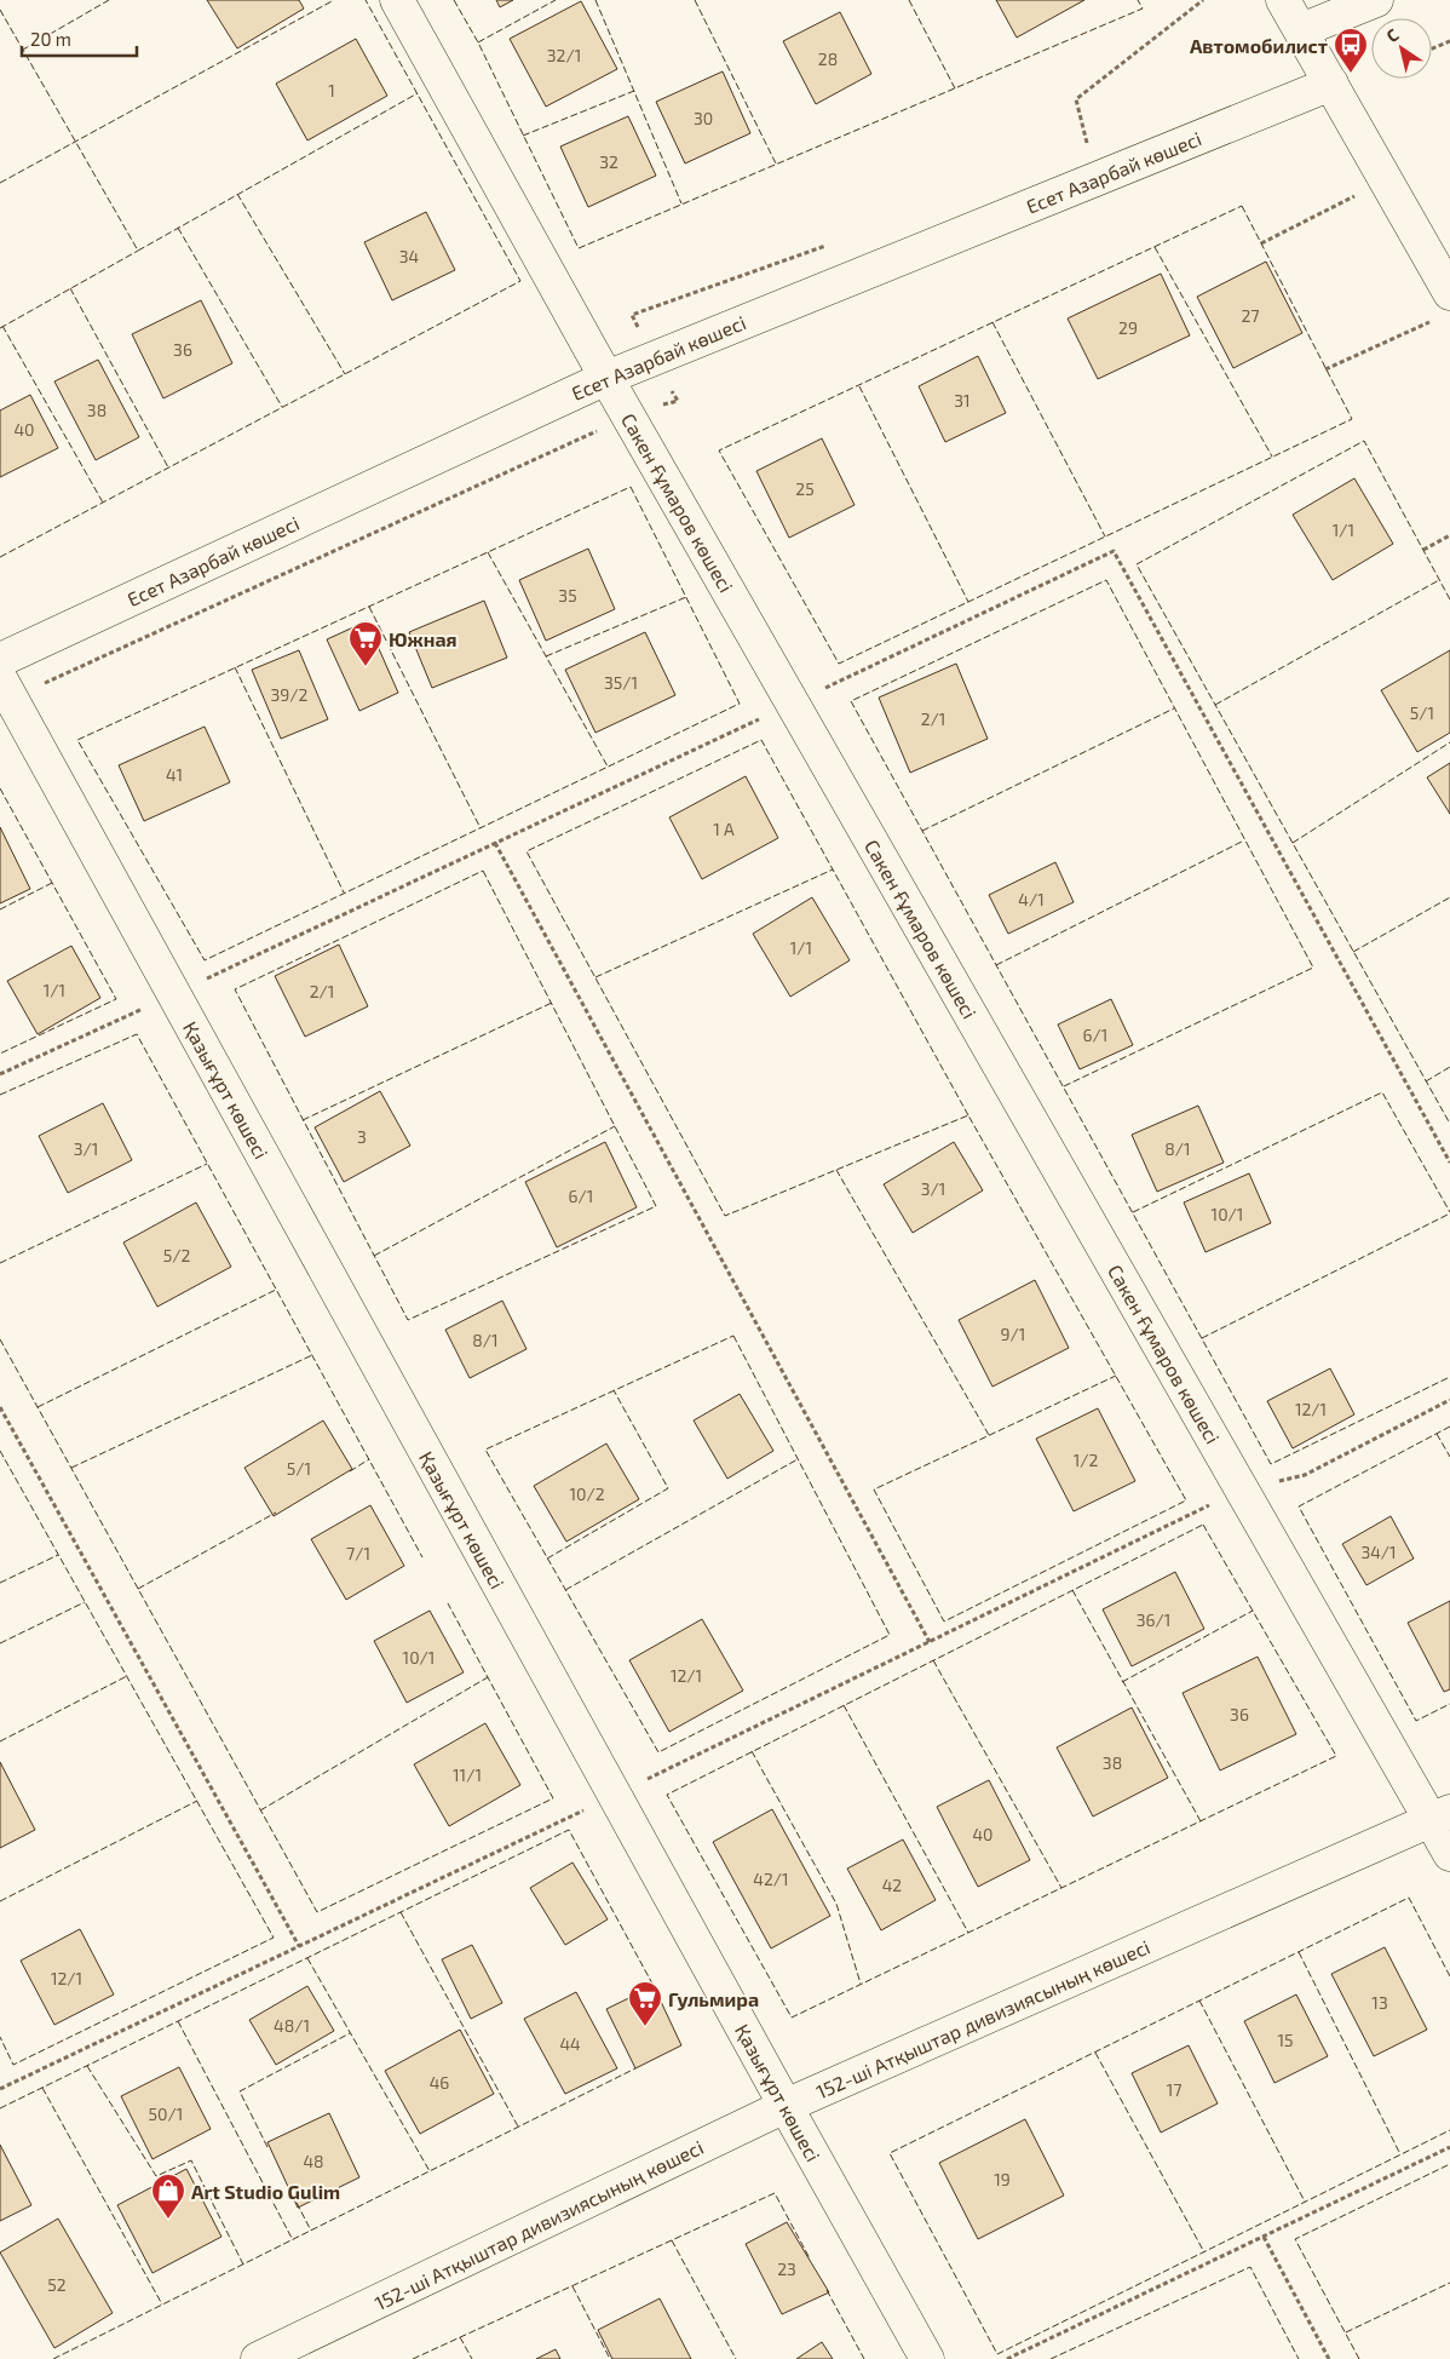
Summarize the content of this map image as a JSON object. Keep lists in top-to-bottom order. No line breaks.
{"streets":{"street":["Есет Азарбай көшесі","Сакен Ғұмаров көшесі","Қазығұрт көшесі","152-ші Атқыштар дивизиясының көшесі"]},"crossings":[["Есет Азарбай көшесі","Сакен Ғұмаров көшесі"],["Сакен Ғұмаров көшесі","152-ші Атқыштар дивизиясының көшесі"],["Қазығұрт көшесі","152-ші Атқыштар дивизиясының көшесі"]],"places":{"bus stop":["Автомобилист"],"supermarket":["Южная","Гульмира"],"shop":["Art Studio Gulim"]},"house_numbers":["32/1","28","1","30","32","34","27","29","36","31","38","40","25","1/1","35","35/1","39/2","5/1","2/1","41","1 А","4/1","1/1","1/1","2/1","6/1","3","3/1","8/1","3/1","6/1","10/1","5/2","9/1","8/1","12/1","1/2","5/1","10/2","34/1","7/1","36/1","10/1","12/1","36","38","11/1","40","42/1","42","12/1","13","48/1","15","44","46","17","50/1","48","19","23","52"],"scale_bar":"20 m","north":"top left"}
